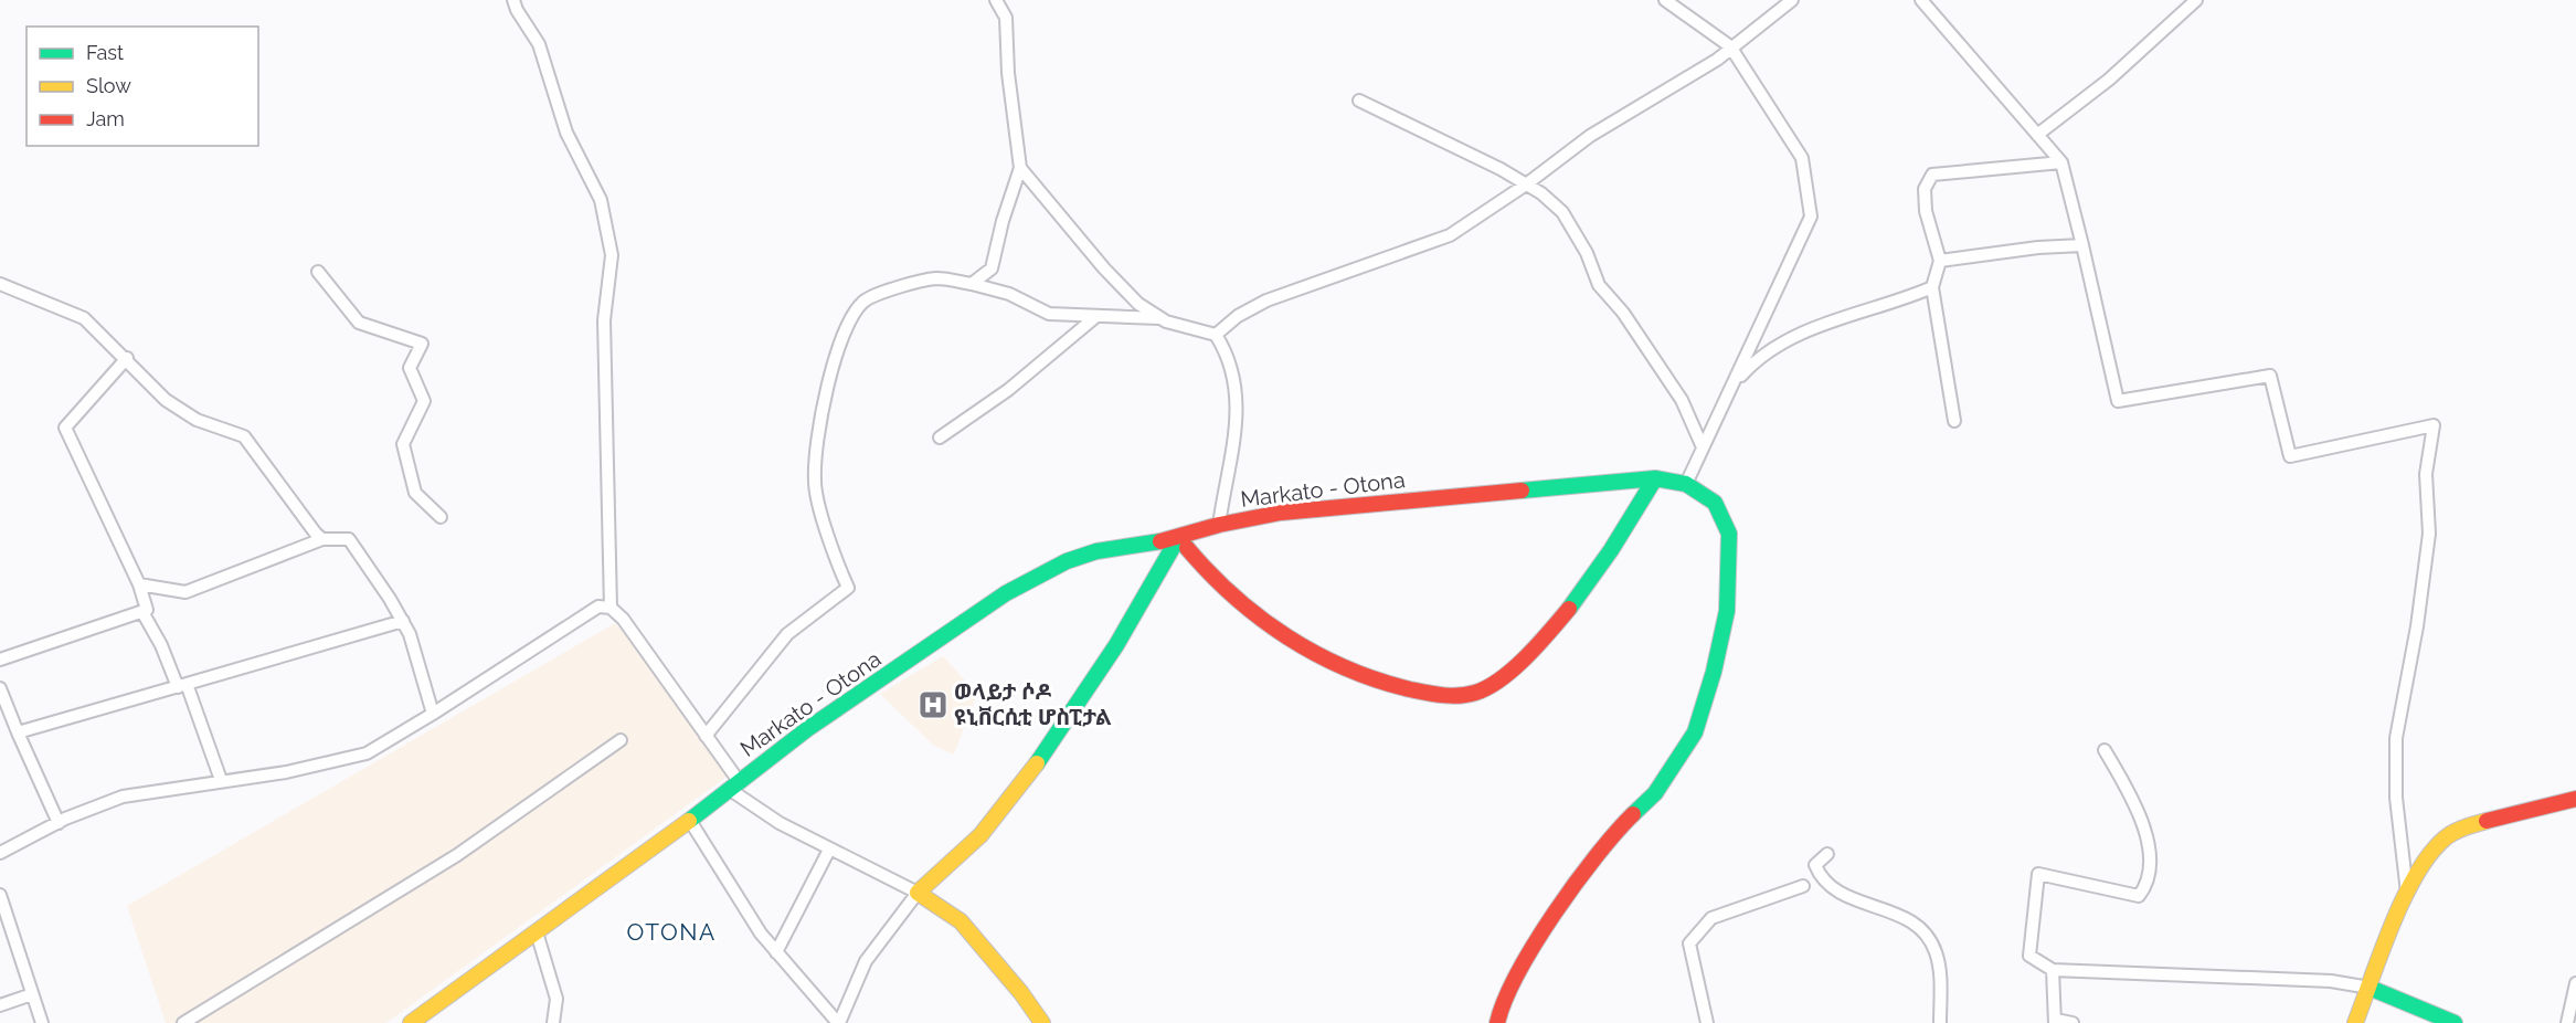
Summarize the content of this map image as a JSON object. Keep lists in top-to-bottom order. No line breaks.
{"streets":{"main road":["Markato - Otona"]},"districts":["OTONA"],"places":{"hospital":["ወላይታ ሶዶ ዩኒቨርሲቲ ሆስፒታል"]},"legend":["Fast","Slow","Jam"]}
